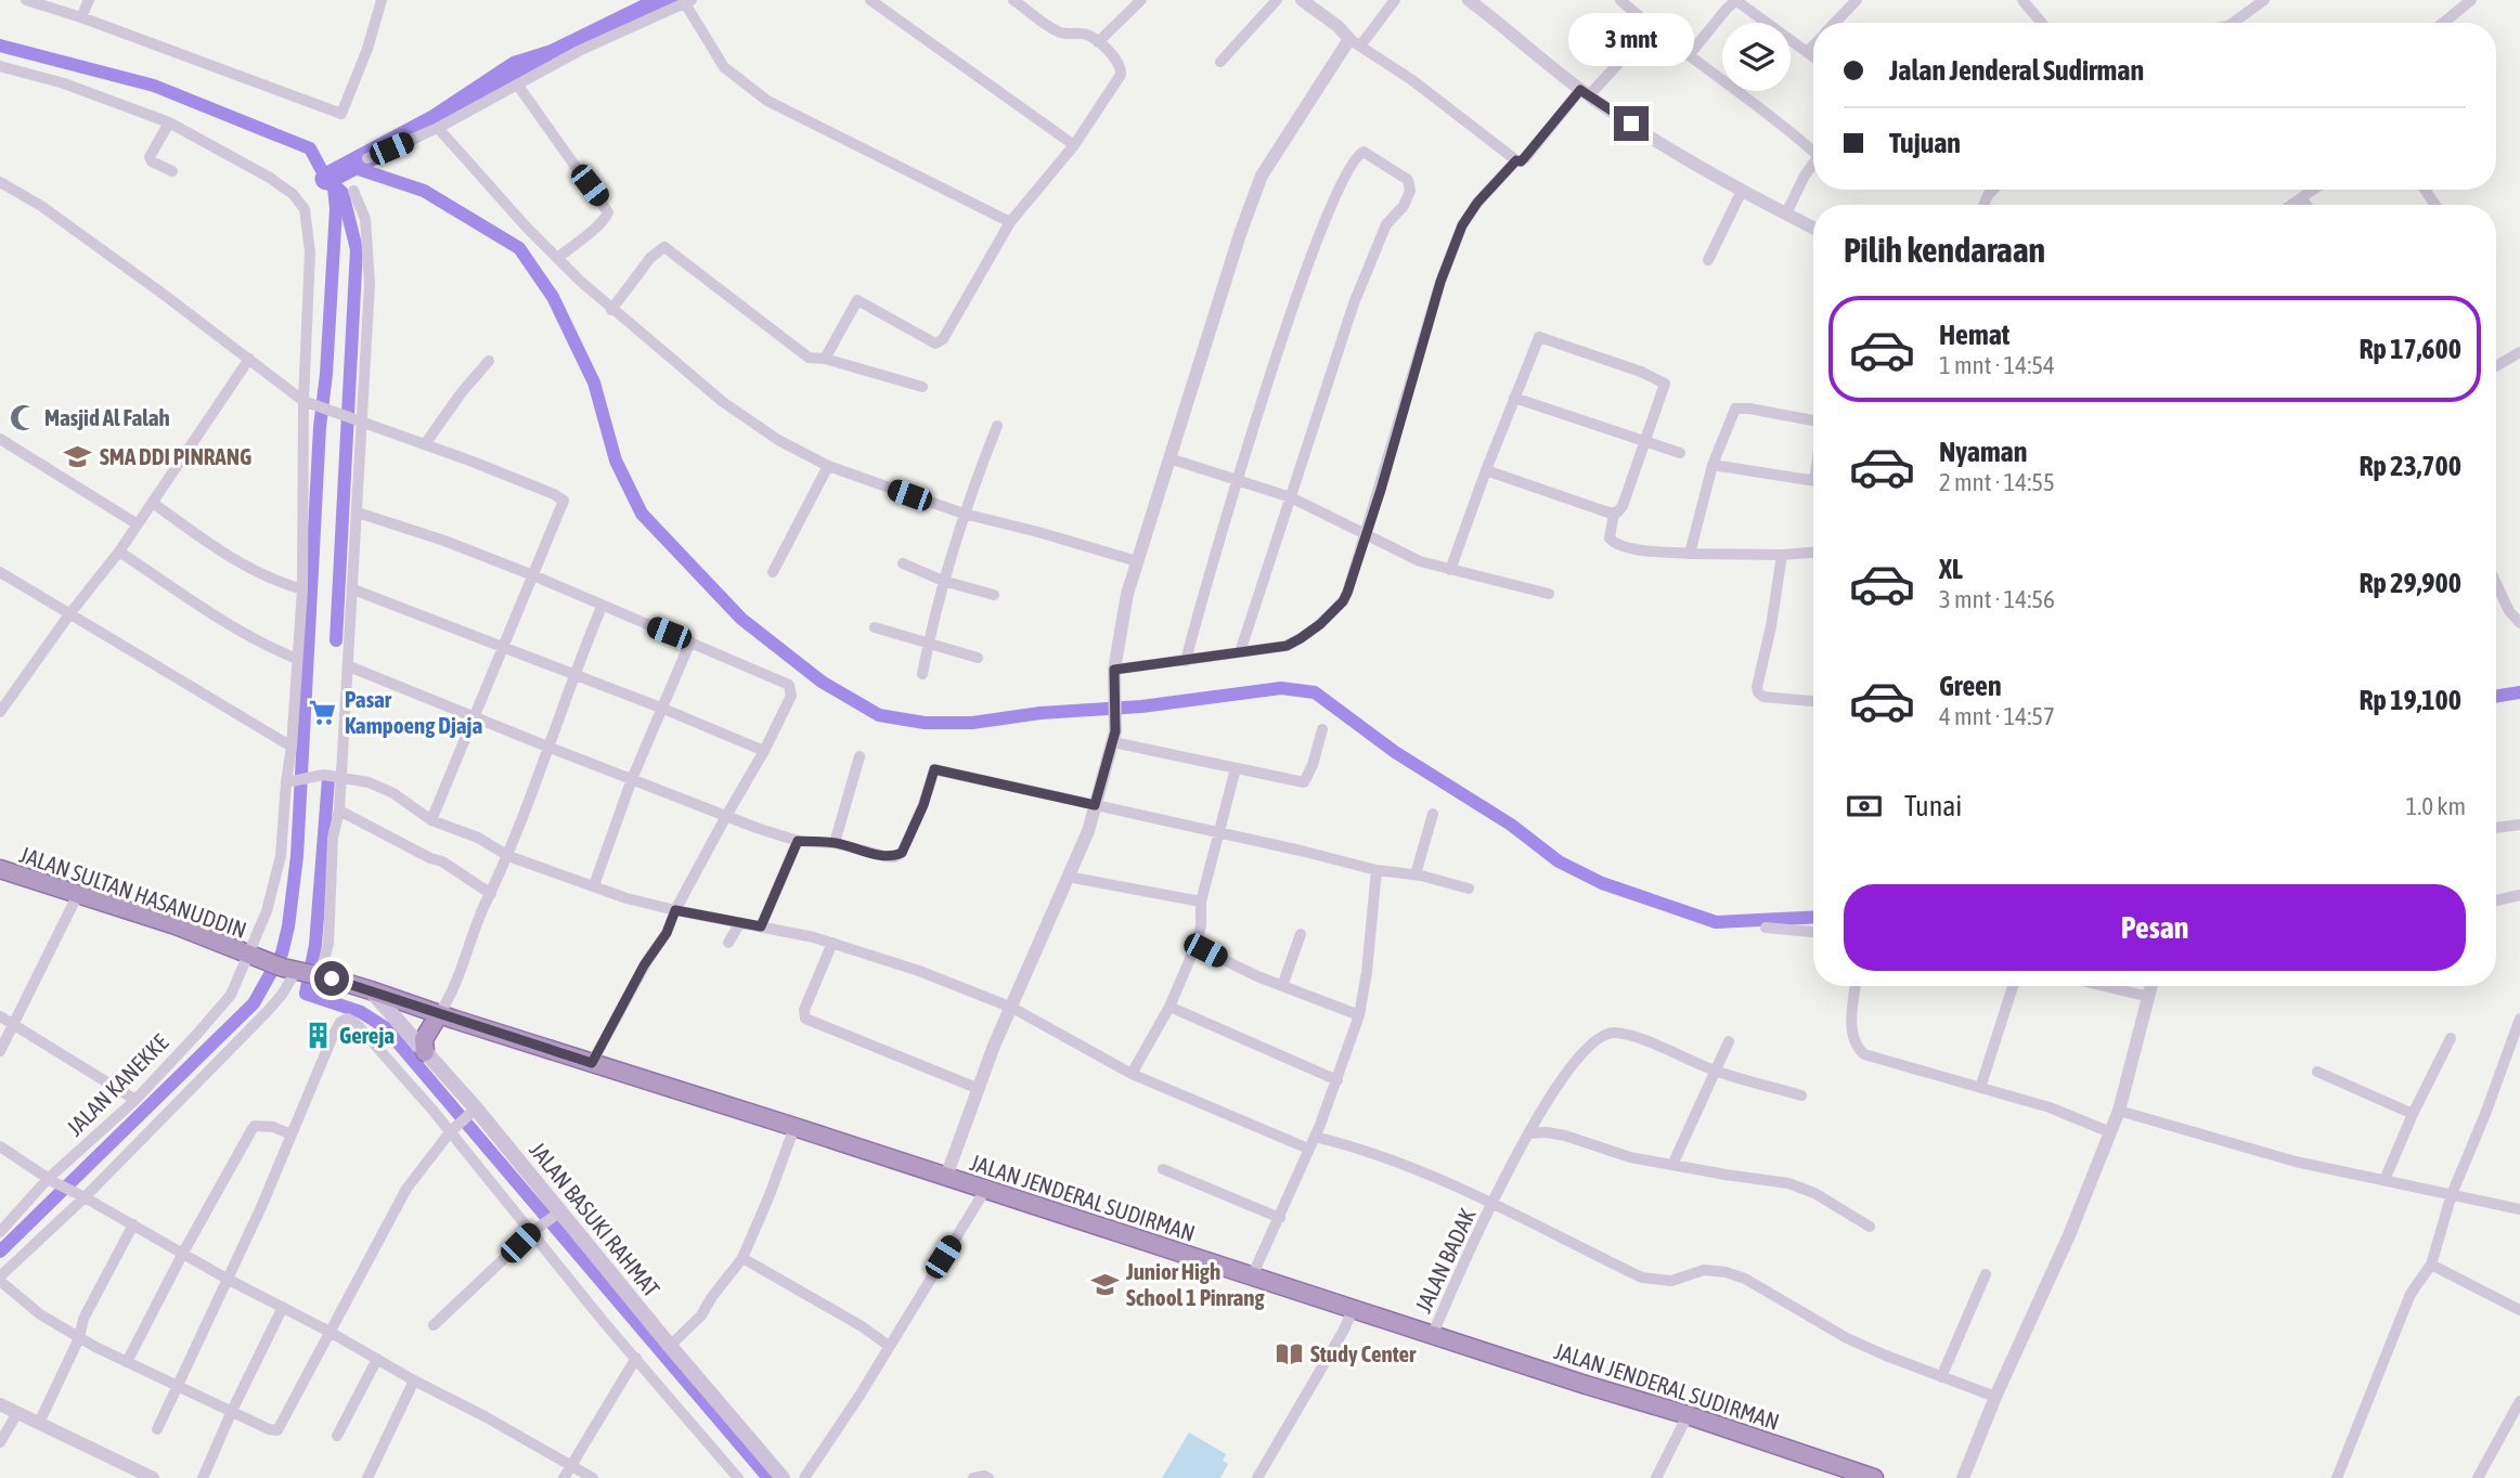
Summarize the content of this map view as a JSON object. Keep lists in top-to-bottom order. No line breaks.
{"streets":{"highway":["JALAN SULTAN HASANUDDIN","JALAN JENDERAL SUDIRMAN"],"main road":["JALAN BASUKI RAHMAT"],"street":["JALAN KANEKKE","JALAN BADAK"]},"crossings":[["JALAN SULTAN HASANUDDIN","JALAN KANEKKE"],["JALAN SULTAN HASANUDDIN","JALAN JENDERAL SUDIRMAN"],["JALAN JENDERAL SUDIRMAN","JALAN BASUKI RAHMAT"],["JALAN JENDERAL SUDIRMAN","JALAN BADAK"]],"places":{"mosque":["Masjid Al Falah"],"school or university":["SMA DDI PINRANG","Junior High School 1 Pinrang"],"supermarket":["Pasar Kampoeng Djaja"],"building":["Gereja"],"library":["Study Center"]},"page":{"bubble":"3 mnt","banner":["Jalan Jenderal Sudirman","Tujuan"],"heading":"Pilih kendaraan","list":[{"name":"Hemat","note":"1 mnt · 14:54","value":"Rp 17,600"},{"name":"Nyaman","note":"2 mnt · 14:55","value":"Rp 23,700"},{"name":"XL","note":"3 mnt · 14:56","value":"Rp 29,900"},{"name":"Green","note":"4 mnt · 14:57","value":"Rp 19,100"}],"pay":["Tunai","1.0 km"],"buttons":"Pesan"}}
